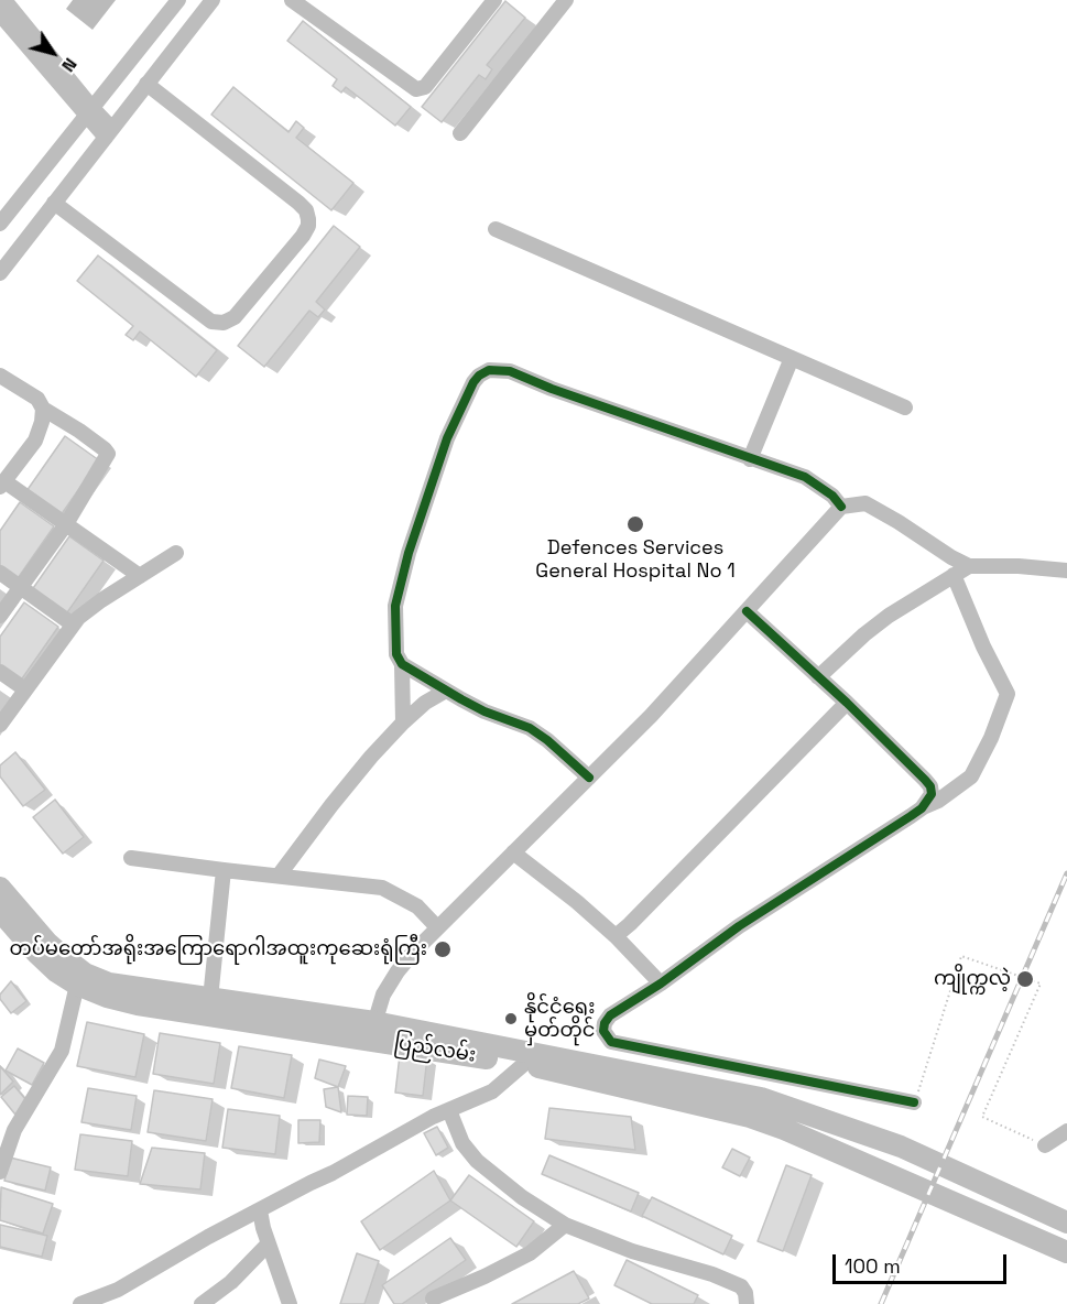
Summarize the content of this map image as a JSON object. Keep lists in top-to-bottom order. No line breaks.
{"streets":{"highway":["ပြည်လမ်း"]},"places":["Defences Services General Hospital No 1","တပ်မတော်အရိုးအကြောရောဂါအထူးကုဆေးရုံကြီး","ကျိုက္ကလဲ့","နိုင်ငံရေး မှတ်တိုင်"],"scale_bar":"100 m","north":"bottom right"}
